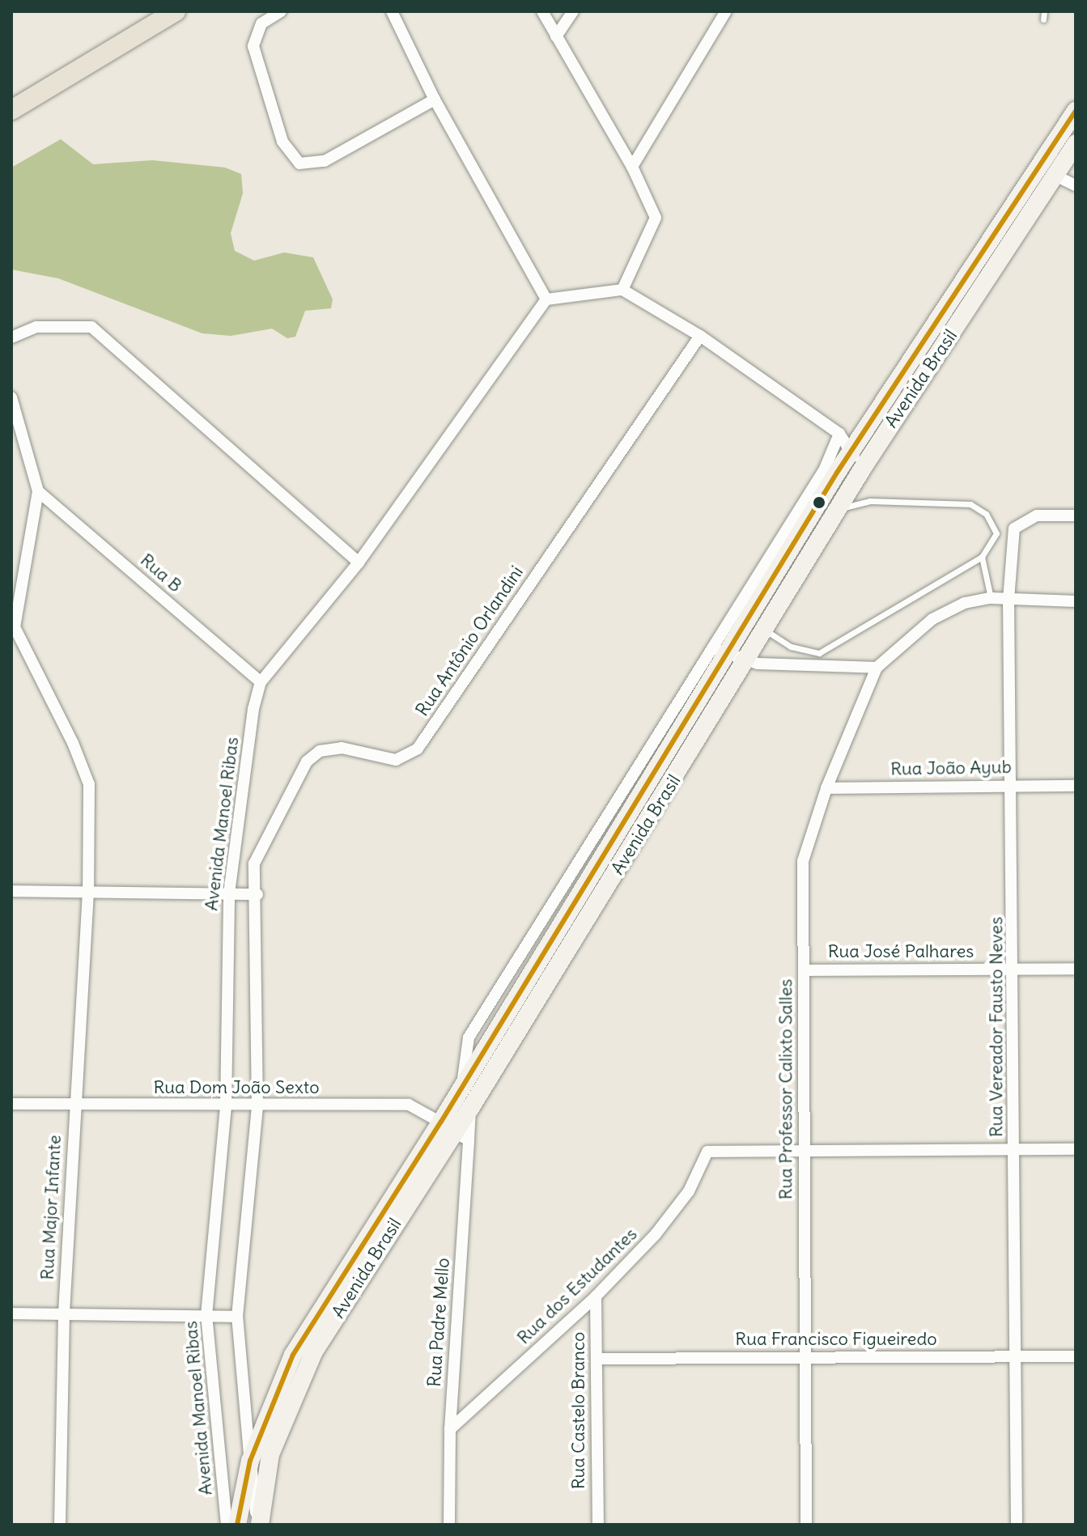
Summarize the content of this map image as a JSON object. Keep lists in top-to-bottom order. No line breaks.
{"streets":{"main road":["Avenida Brasil"],"street":["Rua B","Rua Antônio Orlandini","Rua João Ayub","Avenida Manoel Ribas","Rua José Palhares","Rua Vereador Fausto Neves","Rua Dom João Sexto","Rua Professor Calixto Salles","Rua Major Infante","Rua dos Estudantes","Rua Padre Mello","Rua Francisco Figueiredo","Rua Castelo Branco"]},"crossings":[["Avenida Brasil","Rua Dom João Sexto"],["Avenida Brasil","Rua Padre Mello"],["Rua B","Avenida Manoel Ribas"],["Rua João Ayub","Rua Vereador Fausto Neves"],["Rua João Ayub","Rua Professor Calixto Salles"],["Avenida Manoel Ribas","Rua Dom João Sexto"],["Rua José Palhares","Rua Vereador Fausto Neves"],["Rua José Palhares","Rua Professor Calixto Salles"],["Rua Vereador Fausto Neves","Rua Francisco Figueiredo"],["Rua Dom João Sexto","Rua Major Infante"],["Rua Dom João Sexto","Rua Padre Mello"],["Rua Professor Calixto Salles","Rua dos Estudantes"],["Rua Professor Calixto Salles","Rua Francisco Figueiredo"],["Rua dos Estudantes","Rua Padre Mello"],["Rua dos Estudantes","Rua Castelo Branco"],["Rua Francisco Figueiredo","Rua Castelo Branco"]]}
